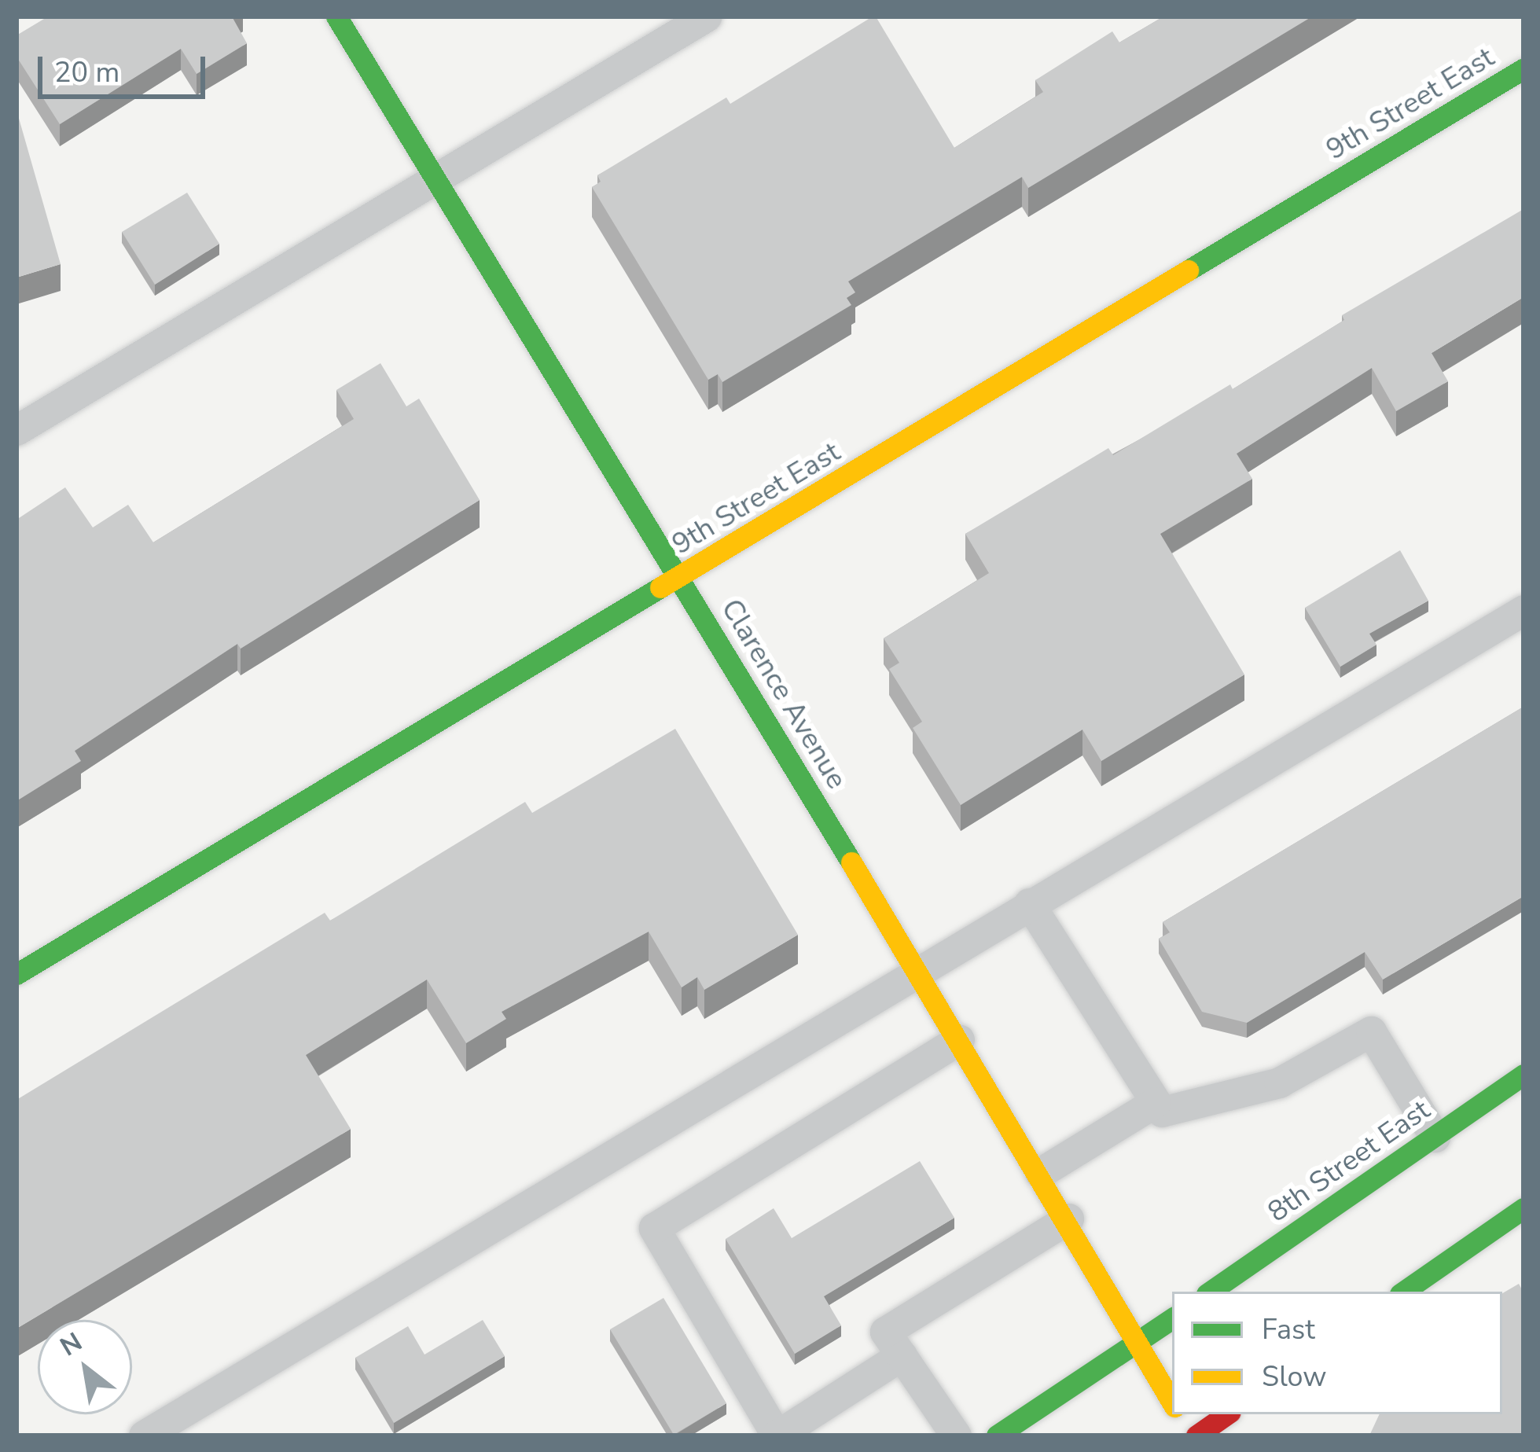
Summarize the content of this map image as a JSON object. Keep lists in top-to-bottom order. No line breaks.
{"streets":{"main road":["9th Street East","Clarence Avenue","8th Street East"]},"crossings":[["9th Street East","Clarence Avenue"]],"legend":["Fast","Slow"],"scale_bar":"20 m","north":"top left"}
